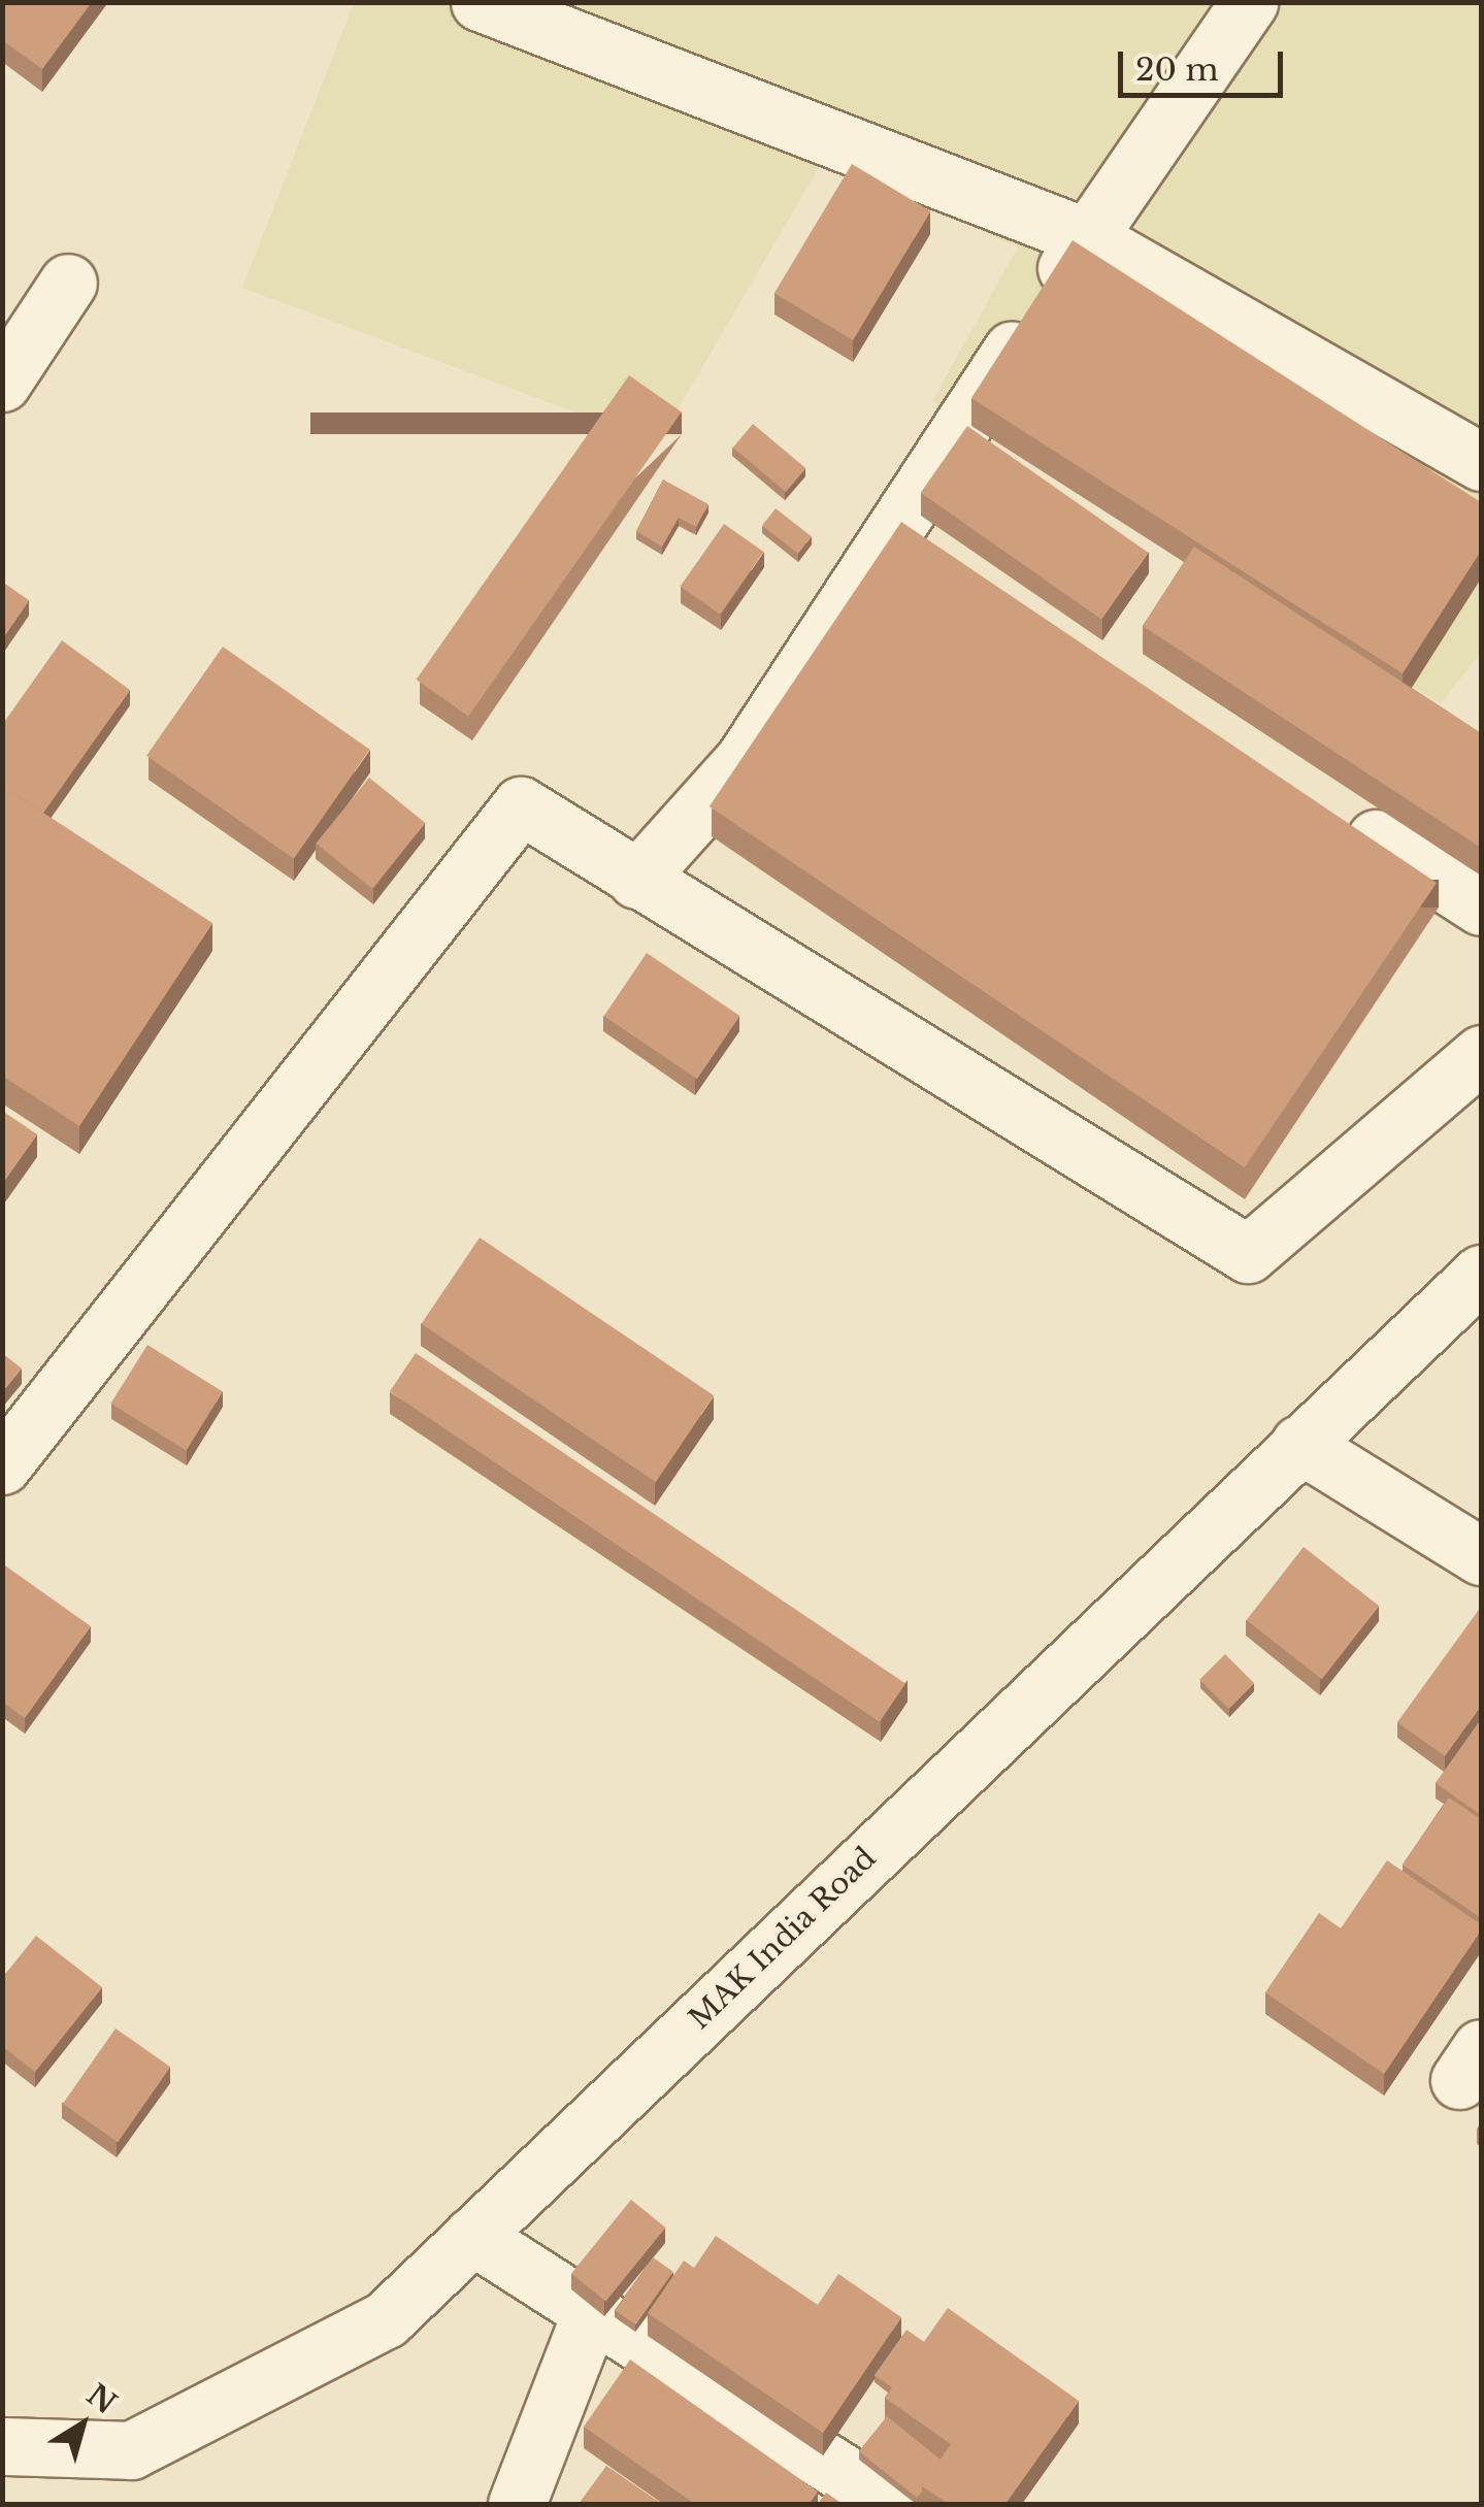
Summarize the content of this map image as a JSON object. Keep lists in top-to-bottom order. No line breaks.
{"streets":{"street":["MAK India Road"]},"scale_bar":"20 m","north":"top right"}
